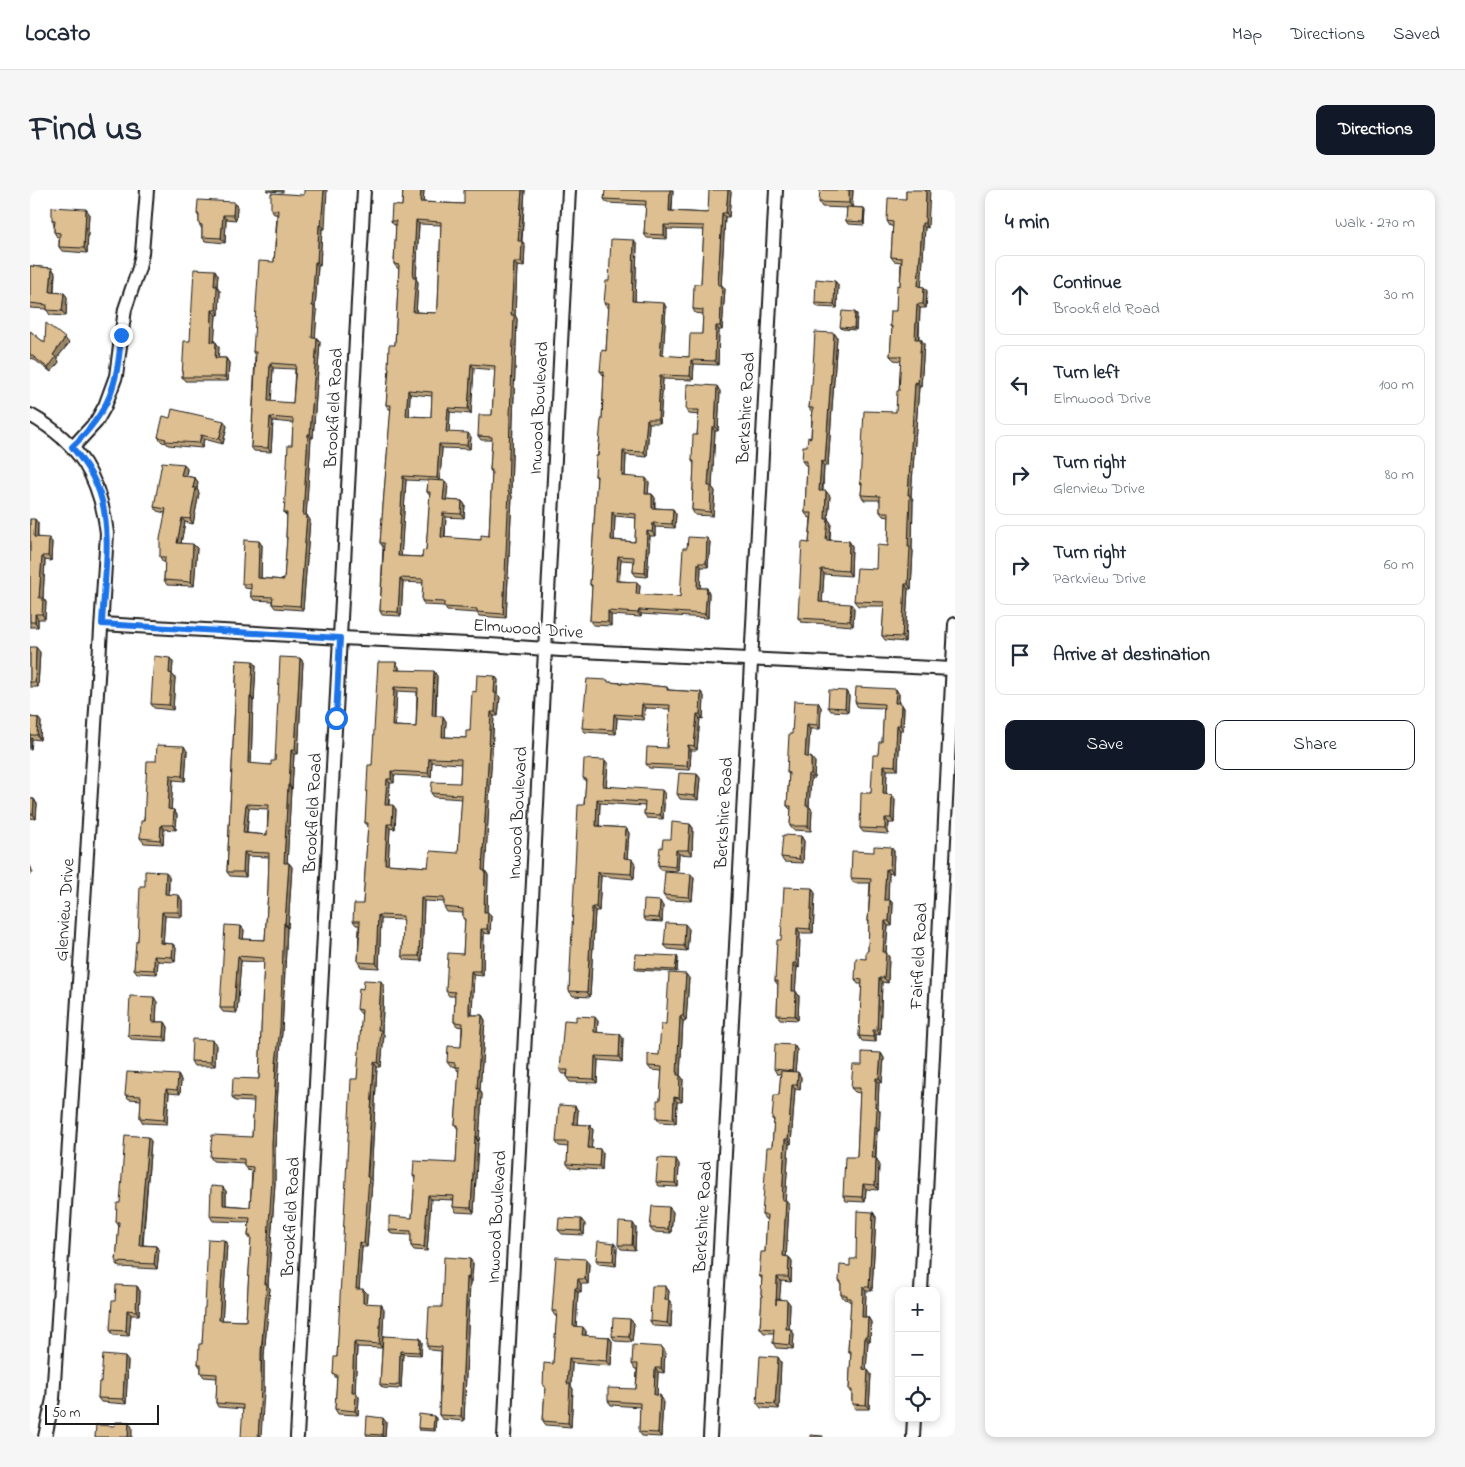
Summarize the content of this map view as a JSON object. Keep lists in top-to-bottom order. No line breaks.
{"streets":{"street":["Brookfield Road","Inwood Boulevard","Berkshire Road","Elmwood Drive","Glenview Drive","Fairfield Road"]},"crossings":[["Brookfield Road","Elmwood Drive"],["Inwood Boulevard","Elmwood Drive"],["Berkshire Road","Elmwood Drive"],["Elmwood Drive","Glenview Drive"],["Elmwood Drive","Fairfield Road"]],"scale_bar":"50 m","page":{"header":"Locato","nav":["Map","Directions","Saved"],"title":"Find us","buttons":["Directions",["Save","Share"]],"heading":["4 min","Walk · 270 m"],"list":[["Continue","Brookfield Road","30 m"],["Turn left","Elmwood Drive","100 m"],["Turn right","Glenview Drive","80 m"],["Turn right","Parkview Drive","60 m"],"Arrive at destination"],"map_buttons":["+","−"],"scale":"50 m"}}
